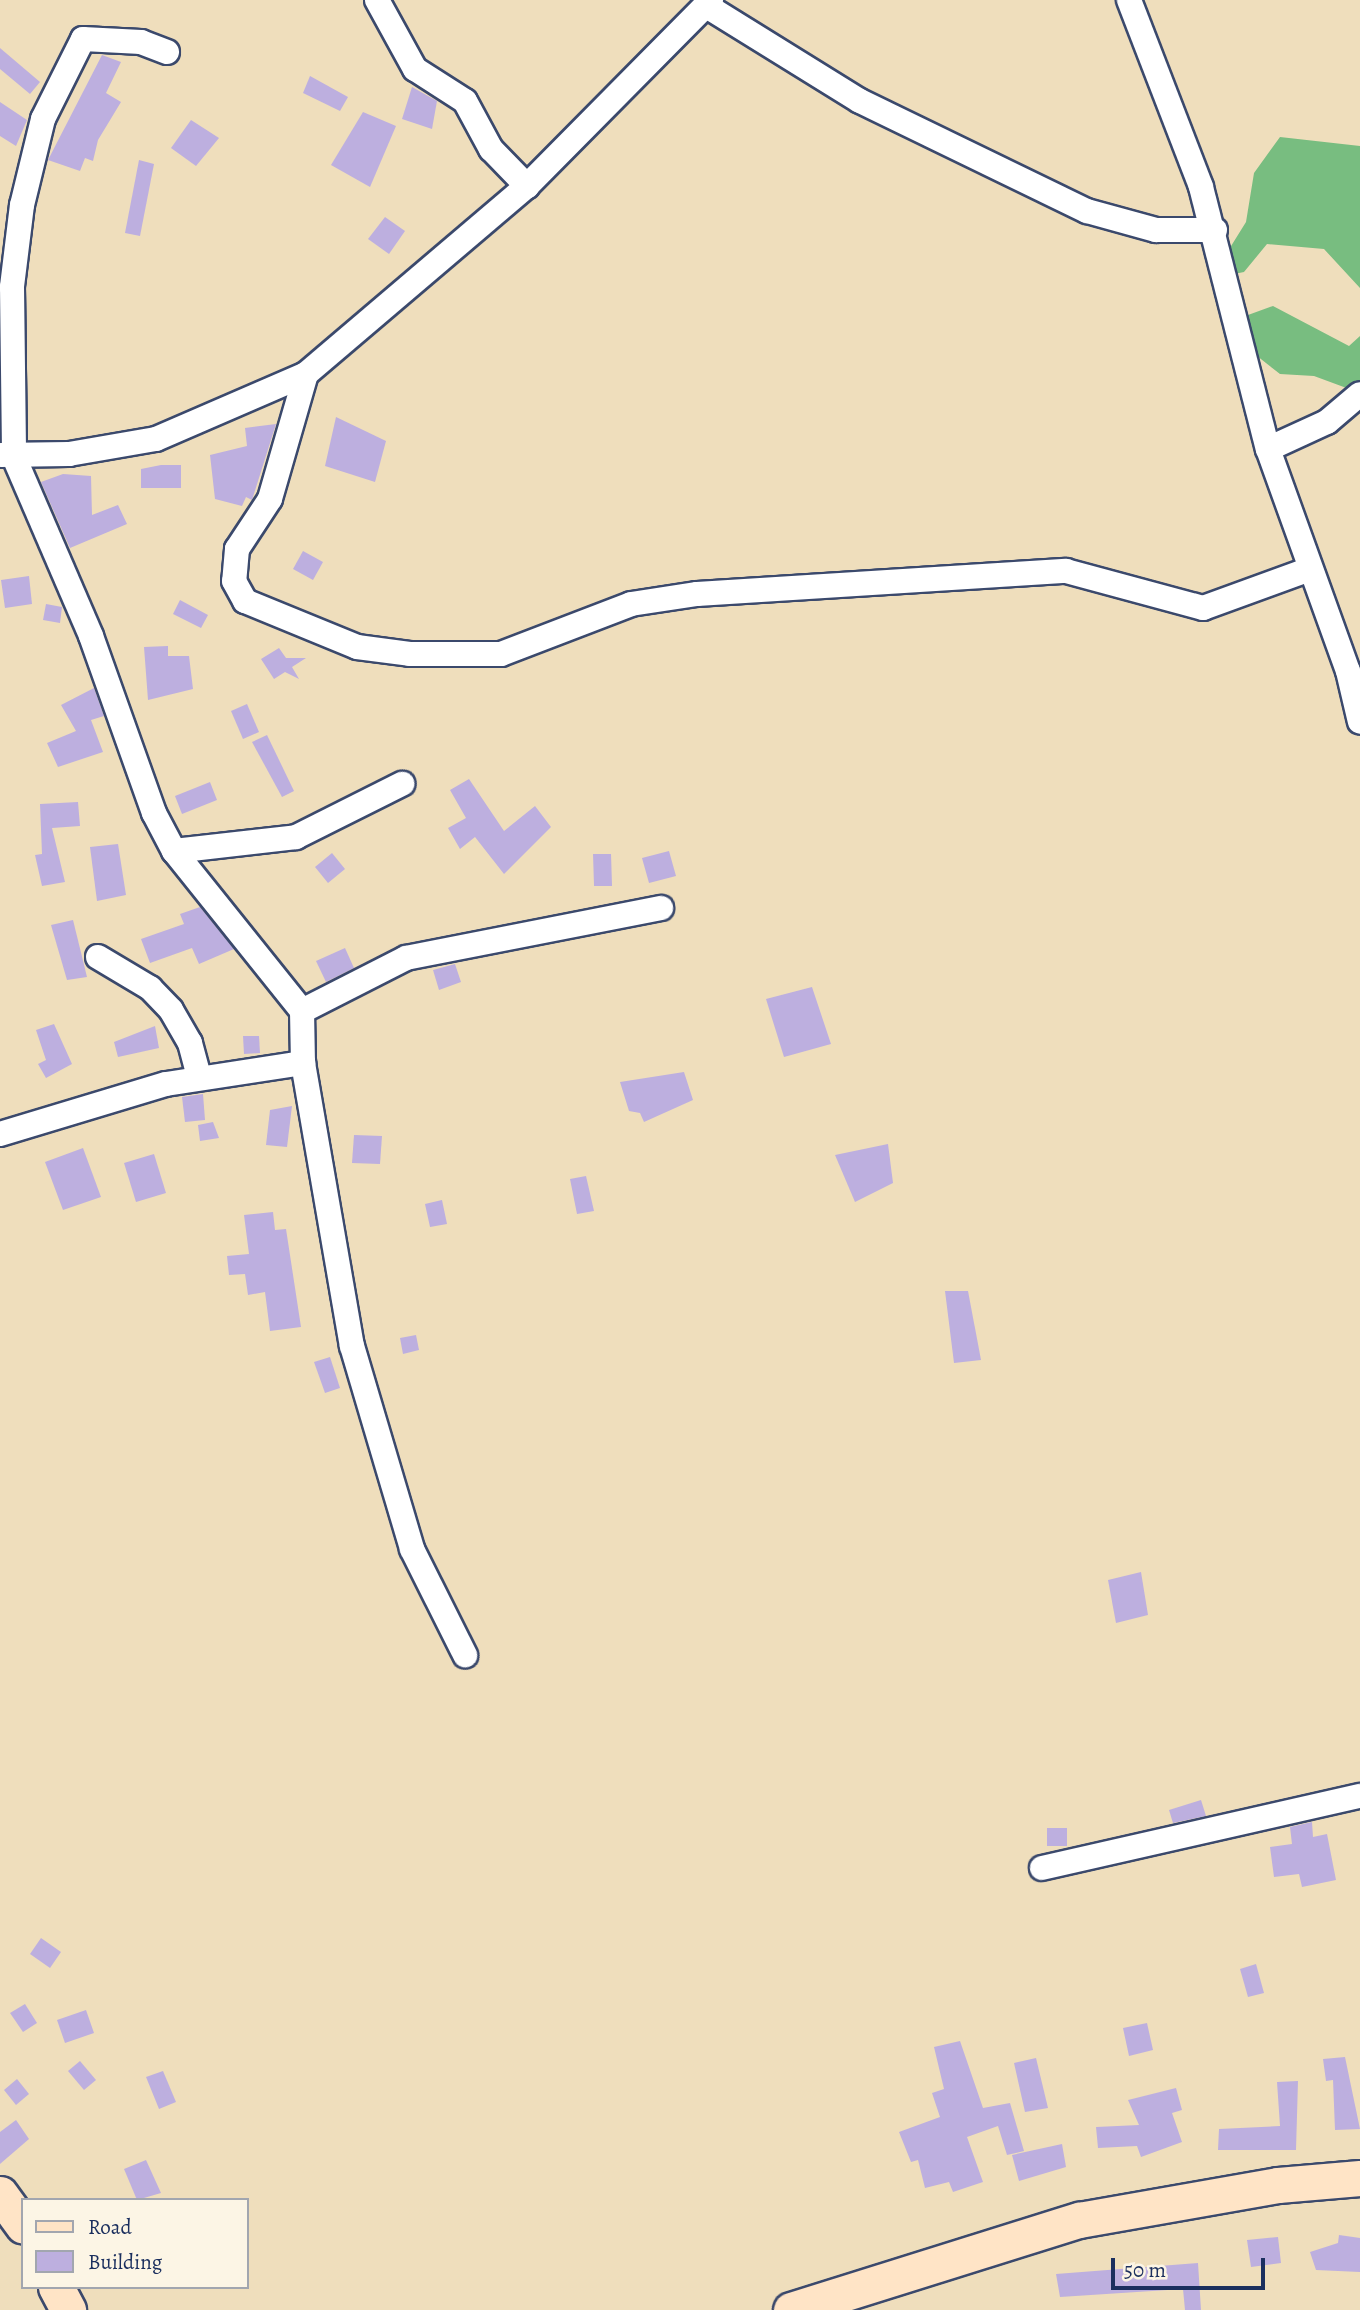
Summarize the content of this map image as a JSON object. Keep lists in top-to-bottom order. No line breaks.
{"legend":["Road","Building"],"scale_bar":"50 m"}
